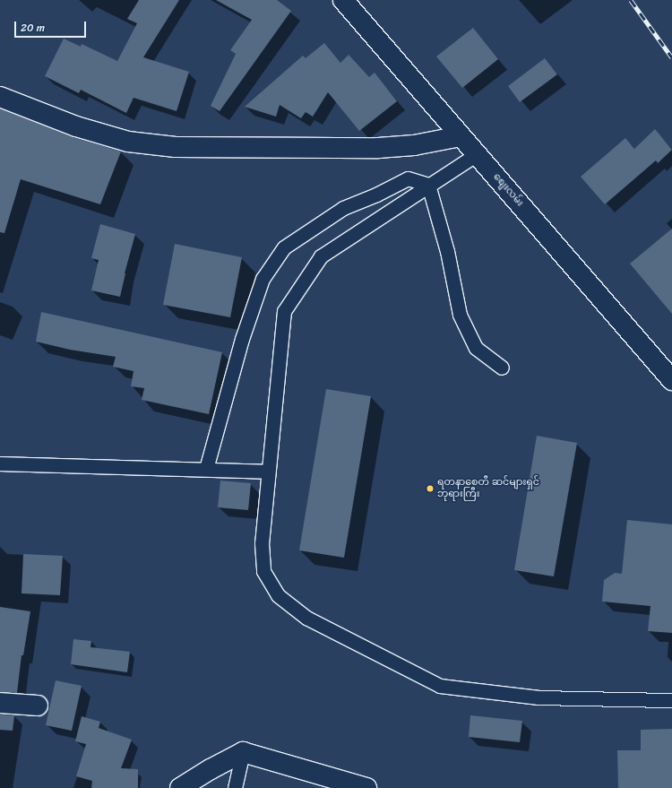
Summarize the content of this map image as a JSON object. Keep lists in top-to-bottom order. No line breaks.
{"streets":{"street":["စျေးလမ်း"]},"places":["ရတနာစေတီ ဆင်များရှင် ဘုရားကြီး"],"scale_bar":"20 m"}
